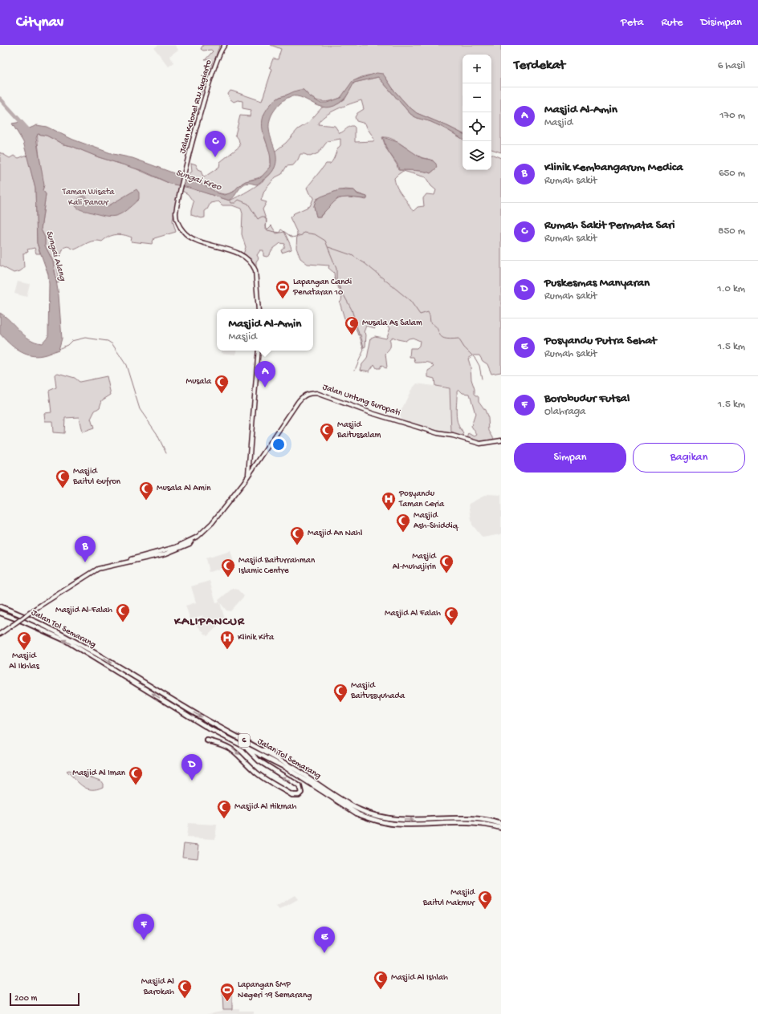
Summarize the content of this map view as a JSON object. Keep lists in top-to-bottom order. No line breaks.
{"streets":{"highway":["Jalan Tol Semarang","6"],"main road":["Jalan Kolonel RW Sugiarto","Jalan Untung Suropati"]},"districts":["KALIPANCUR"],"water":["Sungai Kreo","Sungai Alang"],"parks":["Taman Wisata Kali Pancur"],"places":{"sports":["Lapangan Candi Penataran 10","Lapangan SMP Negeri 19 Semarang"],"mosque":["Musala As Salam","Musala","Masjid Baitussalam","Masjid Baitul Gufron","Musala Al Amin","Masjid Ash-Shiddiq","Masjid An Nahl","Masjid Al-Muhajirin","Masjid Baiturrahman Islamic Centre","Masjid Al-Falah","Masjid Al Falah","Masjid Al Ikhlas","Masjid Baitussyuhada","Masjid Al Iman","Masjid Al Hikmah","Masjid Baitul Makmur","Masjid Al Ishlah","Masjid Al Barokah"],"hospital":["Posyandu Taman Ceria","Klinik Kita"]},"scale_bar":"200 m","page":{"header":"Citynav","nav":["Peta","Rute","Disimpan"],"heading":["Terdekat","6 hasil"],"map_buttons":["+","−"],"list":[{"mark":"A","name":"Masjid Al-Amin","note":"Masjid","value":"170 m"},{"mark":"B","name":"Klinik Kembangarum Medica","note":"Rumah sakit","value":"650 m"},{"mark":"C","name":"Rumah Sakit Permata Sari","note":"Rumah sakit","value":"850 m"},{"mark":"D","name":"Puskesmas Manyaran","note":"Rumah sakit","value":"1.0 km"},{"mark":"E","name":"Posyandu Putra Sehat","note":"Rumah sakit","value":"1.5 km"},{"mark":"F","name":"Borobudur Futsal","note":"Olahraga","value":"1.5 km"}],"pins":["C","A","B","D","F","E"],"popup":["Masjid Al-Amin","Masjid"],"buttons":["Simpan","Bagikan"],"scale":"200 m"}}
